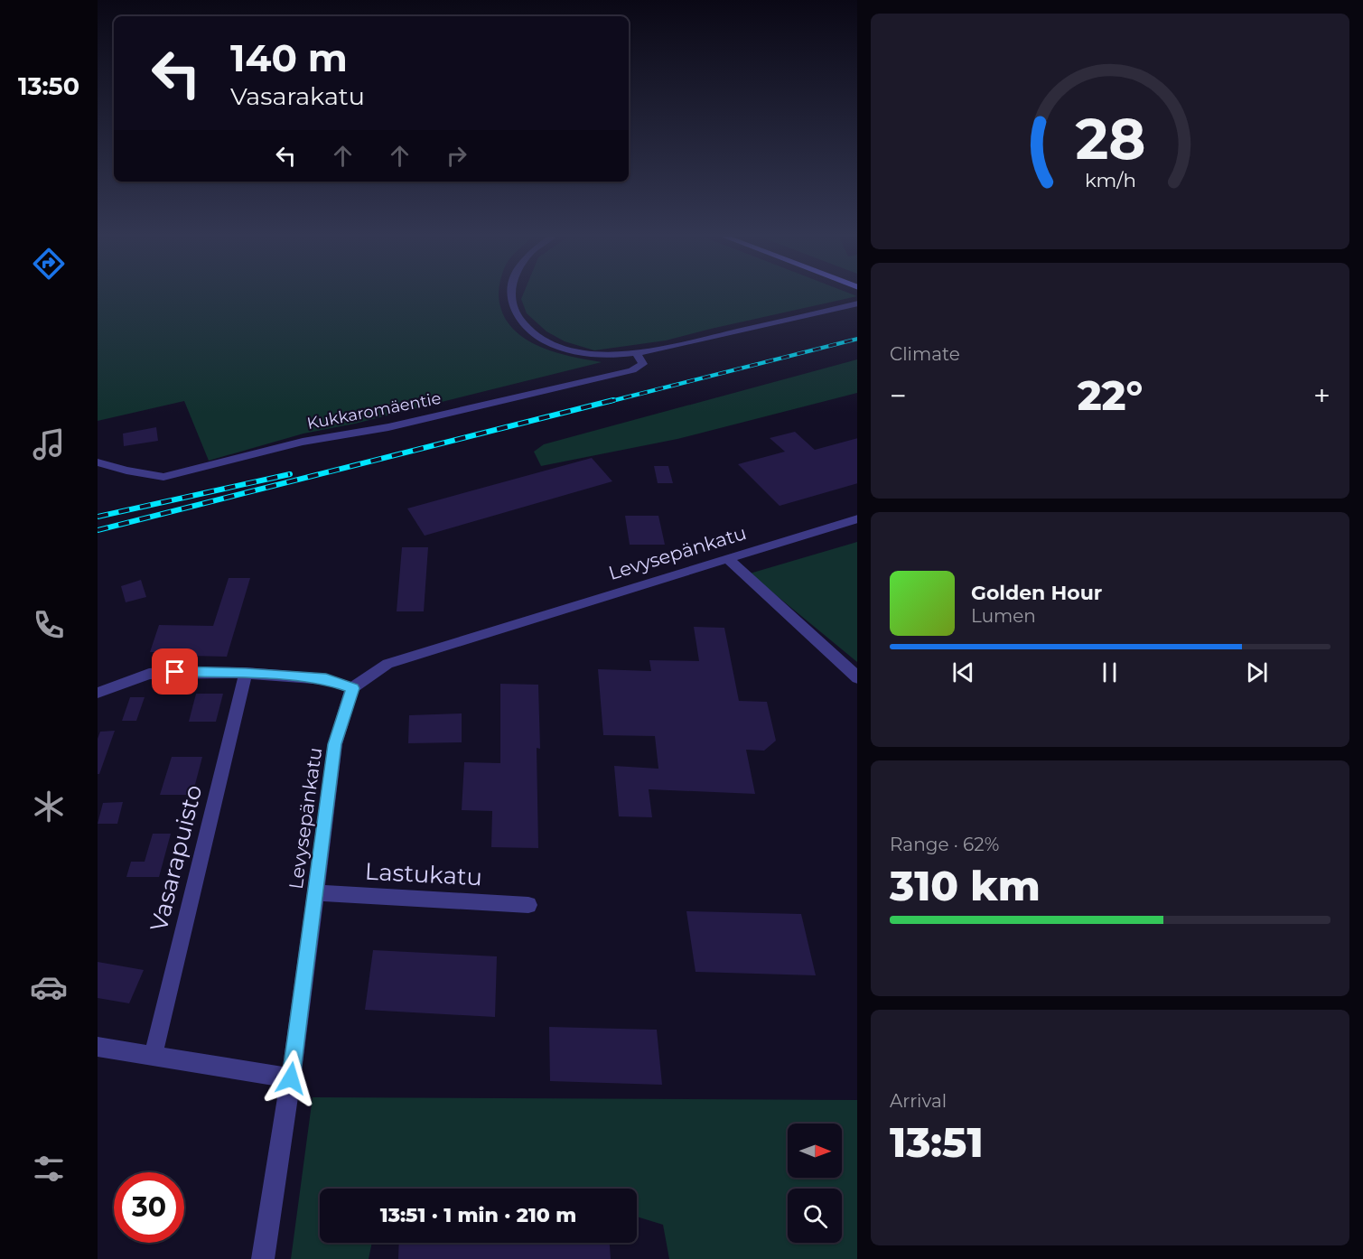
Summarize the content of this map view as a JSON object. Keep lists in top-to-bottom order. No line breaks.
{"streets":{"street":["Kukkaromäentie","Levysepänkatu","Vasarapuisto","Lastukatu"]},"crossings":[["Levysepänkatu","Lastukatu"]],"north":"right","page":{"tabs":"13:50","turn":["140 m","Vasarakatu"],"tile":["Climate",["Range · 62%","310 km"],["Arrival","13:51"]],"heat":["−","22°","+"],"song":["Golden Hour","Lumen"],"limit":"30","trip":"13:51 · 1 min · 210 m","gauge":["28","km/h"]}}
